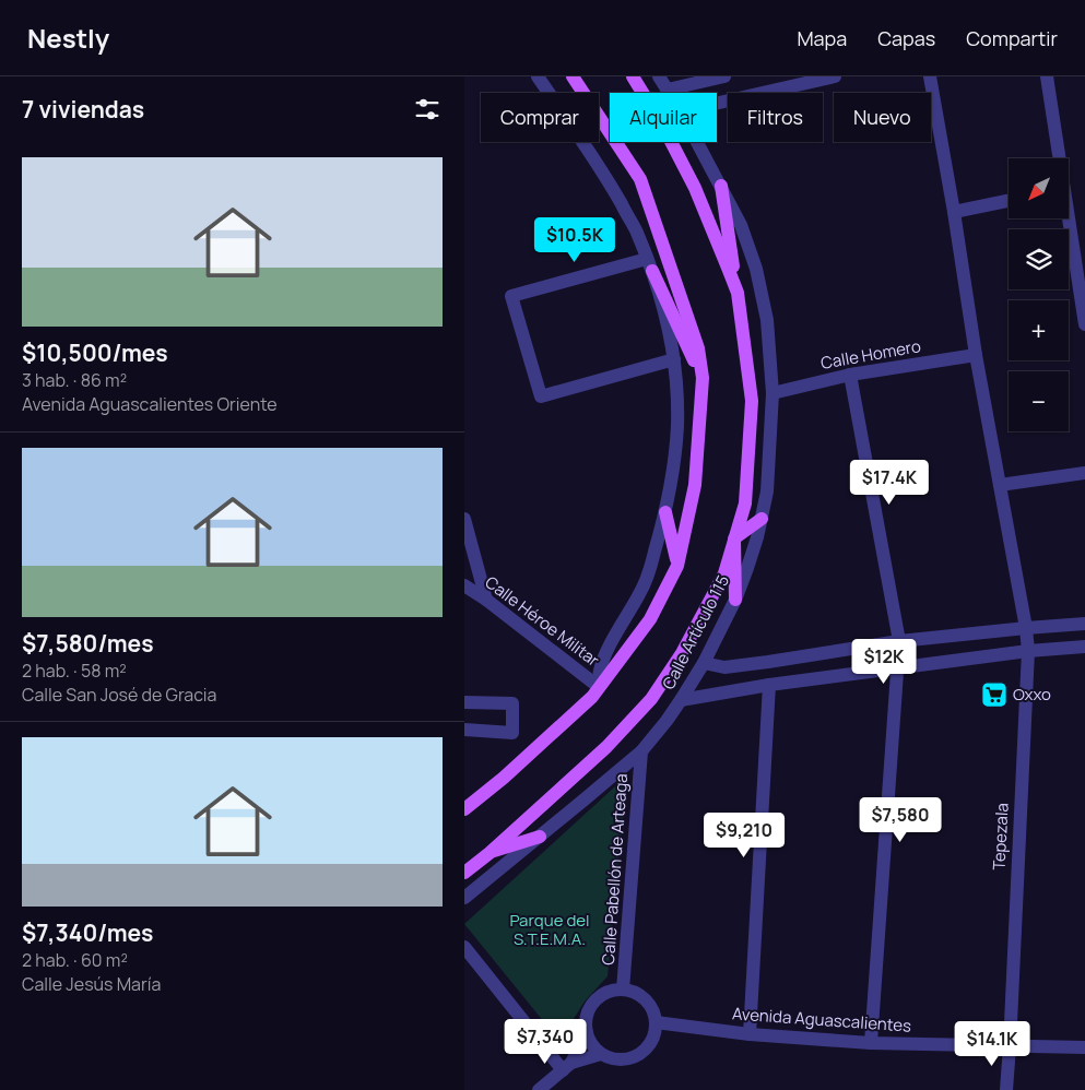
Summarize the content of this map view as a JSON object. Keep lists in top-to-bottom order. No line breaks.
{"streets":{"street":["Calle Homero","Calle Héroe Militar","Calle Artículo 115","Tepezala","Calle Pabellón de Arteaga","Avenida Aguascalientes"]},"crossings":[["Calle Homero","Calle Artículo 115"],["Calle Homero","Tepezala"],["Calle Artículo 115","Calle Pabellón de Arteaga"],["Tepezala","Avenida Aguascalientes"],["Calle Pabellón de Arteaga","Avenida Aguascalientes"]],"parks":["Parque del S.T.E.M.A."],"places":{"supermarket":["Oxxo"]},"north":"bottom left","page":{"header":"Nestly","nav":["Mapa","Capas","Compartir"],"heading":"7 viviendas","chip":["Comprar","Alquilar","Filtros","Nuevo"],"list":[{"name":"$10,500/mes","note":"3 hab. · 86 m² · Avenida Aguascalientes Oriente"},{"name":"$7,580/mes","note":"2 hab. · 58 m² · Calle San José de Gracia"},{"name":"$7,340/mes","note":"2 hab. · 60 m² · Calle Jesús María"}],"map_buttons":["+","−"],"price":["$10.5K","$17.4K","$12K","$7,580","$9,210","$7,340","$14.1K"]}}
